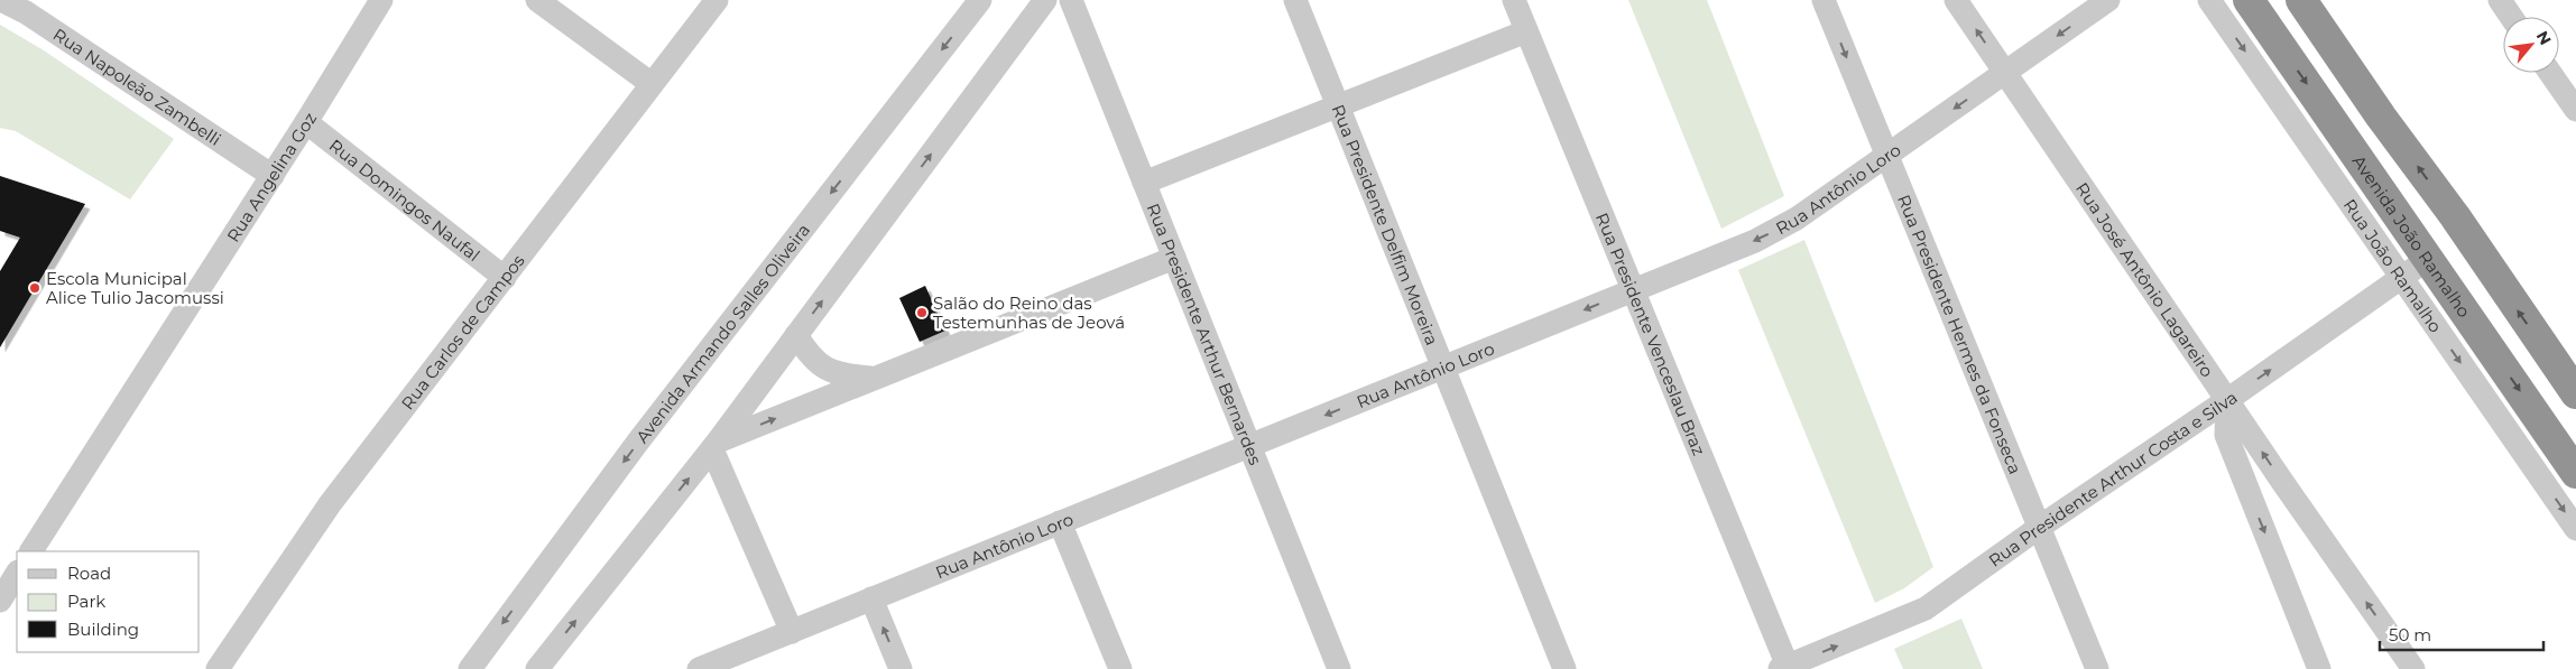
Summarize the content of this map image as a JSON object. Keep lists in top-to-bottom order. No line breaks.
{"streets":{"highway":["Avenida João Ramalho"],"street":["Rua Napoleão Zambelli","Rua Angelina Goz","Rua Antônio Loro","Rua Domingos Naufal","Rua Presidente Delfim Moreira","Rua João Ramalho","Rua José Antônio Lagareiro","Rua Carlos de Campos","Avenida Armando Salles Oliveira","Rua Presidente Hermes da Fonseca","Rua Presidente Arthur Bernardes","Rua Presidente Venceslau Braz","Rua Presidente Arthur Costa e Silva"]},"crossings":[["Rua Napoleão Zambelli","Rua Angelina Goz"],["Rua Angelina Goz","Rua Domingos Naufal"],["Rua Antônio Loro","Rua Presidente Delfim Moreira"],["Rua Antônio Loro","Rua José Antônio Lagareiro"],["Rua Antônio Loro","Rua Presidente Hermes da Fonseca"],["Rua Antônio Loro","Rua Presidente Arthur Bernardes"],["Rua Antônio Loro","Rua Presidente Venceslau Braz"],["Rua Domingos Naufal","Rua Carlos de Campos"],["Avenida João Ramalho","Rua Presidente Arthur Costa e Silva"],["Rua João Ramalho","Rua Presidente Arthur Costa e Silva"],["Rua José Antônio Lagareiro","Rua Presidente Arthur Costa e Silva"],["Rua Presidente Hermes da Fonseca","Rua Presidente Arthur Costa e Silva"],["Rua Presidente Venceslau Braz","Rua Presidente Arthur Costa e Silva"]],"one_way":["Rua Antônio Loro","Rua João Ramalho","Rua Presidente Arthur Costa e Silva"],"places":["Escola Municipal Alice Tulio Jacomussi","Salão do Reino das Testemunhas de Jeová"],"legend":["Road","Park","Building"],"scale_bar":"50 m","north":"top right"}
